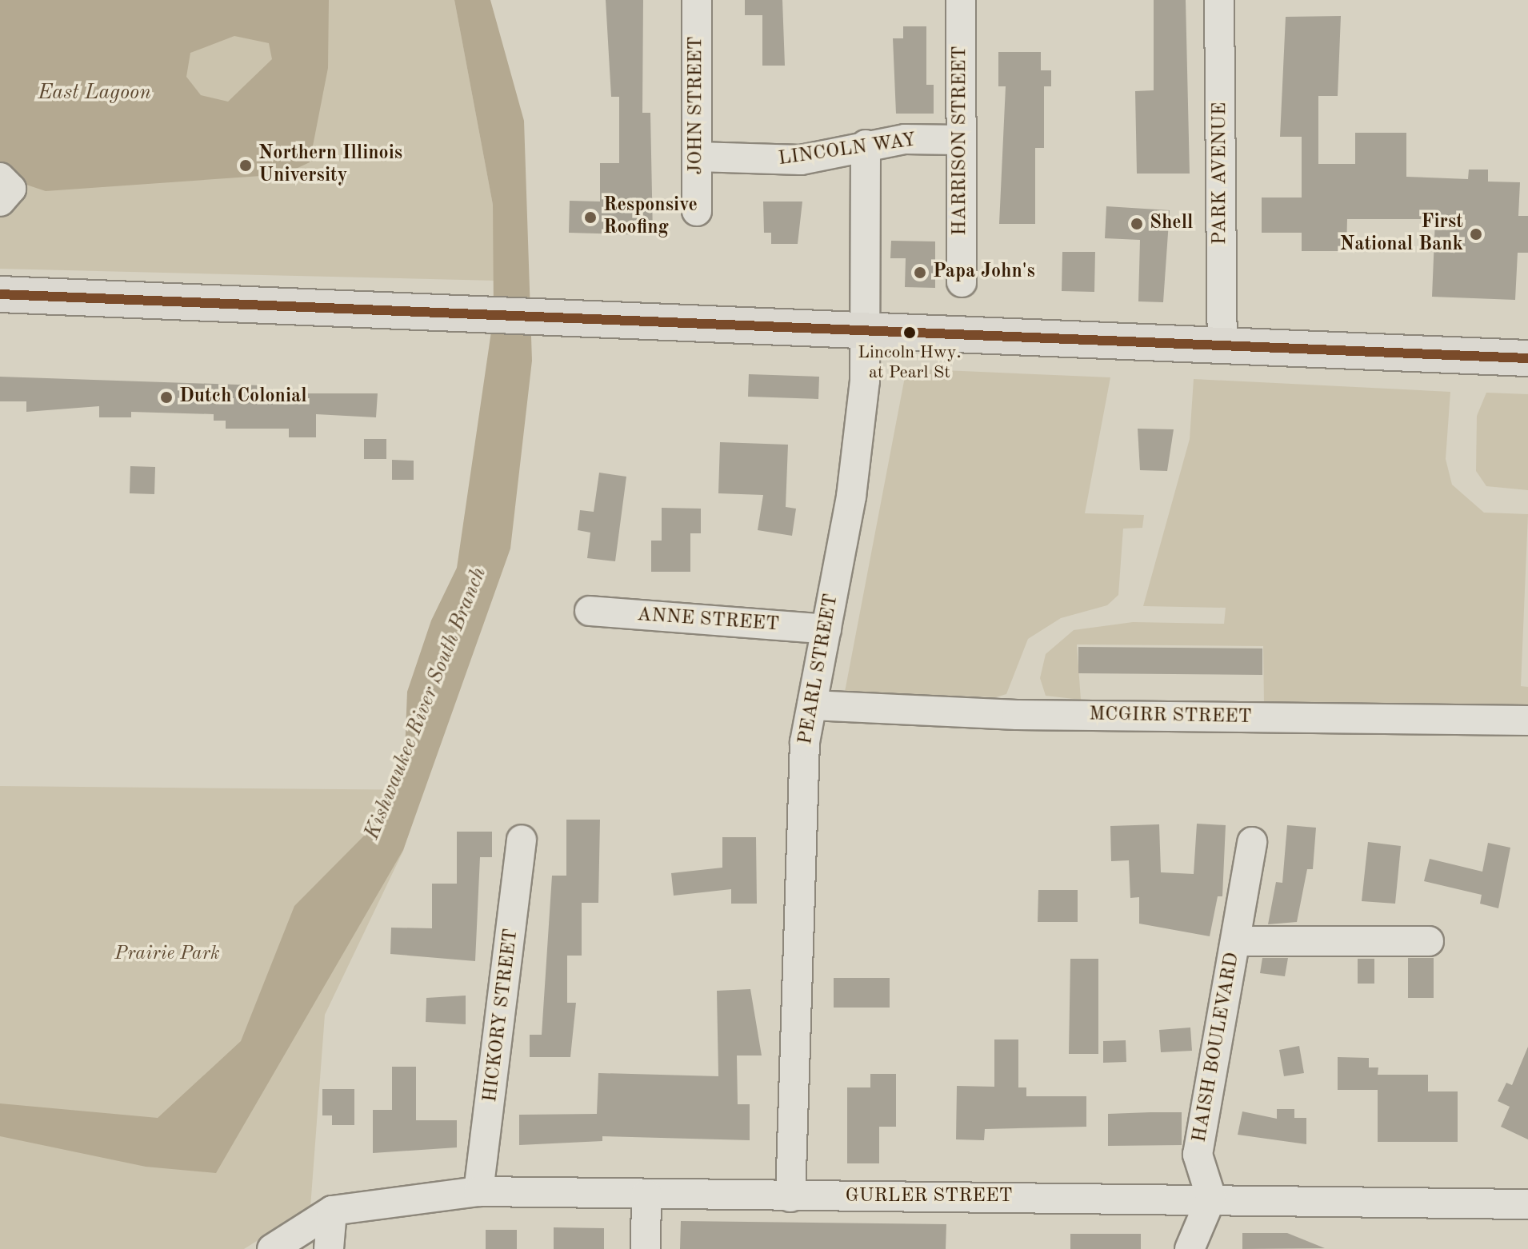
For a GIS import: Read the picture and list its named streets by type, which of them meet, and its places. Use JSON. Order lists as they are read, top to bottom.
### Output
{
  "streets": {
    "street": [
      "JOHN STREET",
      "HARRISON STREET",
      "LINCOLN WAY",
      "PARK AVENUE",
      "ANNE STREET",
      "PEARL STREET",
      "MCGIRR STREET",
      "HICKORY STREET",
      "HAISH BOULEVARD",
      "GURLER STREET"
    ]
  },
  "crossings": [
    ["JOHN STREET", "LINCOLN WAY"],
    ["HARRISON STREET", "LINCOLN WAY"],
    ["LINCOLN WAY", "PEARL STREET"],
    ["ANNE STREET", "PEARL STREET"],
    ["PEARL STREET", "MCGIRR STREET"],
    ["PEARL STREET", "GURLER STREET"],
    ["HICKORY STREET", "GURLER STREET"],
    ["HAISH BOULEVARD", "GURLER STREET"]
  ],
  "water": ["East Lagoon", "Kishwaukee River South Branch"],
  "parks": ["Prairie Park"],
  "places": [
    "Northern Illinois University",
    "Responsive Roofing",
    "Shell",
    "First National Bank",
    "Papa John's",
    "Lincoln Hwy. at Pearl St",
    "Dutch Colonial"
  ]
}
